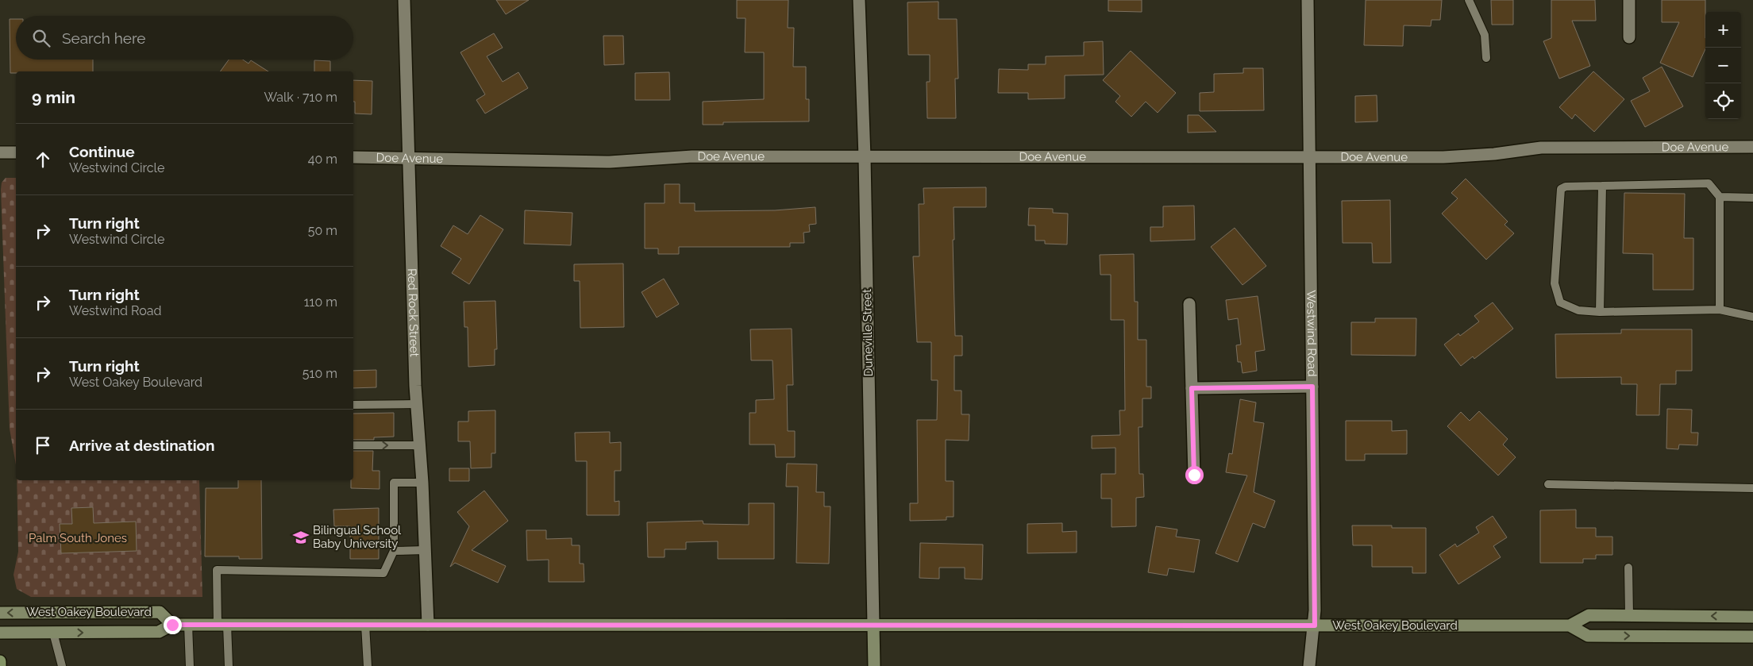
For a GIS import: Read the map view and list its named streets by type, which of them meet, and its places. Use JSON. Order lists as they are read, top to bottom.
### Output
{
  "streets": {
    "main road": ["Duneville Street", "West Oakey Boulevard"],
    "street": ["Doe Avenue", "Red Rock Street", "Westwind Road"]
  },
  "crossings": [
    ["Doe Avenue", "Red Rock Street"],
    ["Doe Avenue", "Duneville Street"],
    ["Doe Avenue", "Westwind Road"],
    ["Red Rock Street", "West Oakey Boulevard"],
    ["Duneville Street", "West Oakey Boulevard"],
    ["Westwind Road", "West Oakey Boulevard"]
  ],
  "parks": ["Palm South Jones"],
  "places": {
    "school or university": ["Bilingual School Baby University"]
  },
  "page": {
    "map_buttons": ["+", "−"],
    "search": "Search here",
    "heading": ["9 min", "Walk · 710 m"],
    "list": [
      ["Continue", "Westwind Circle", "40 m"],
      ["Turn right", "Westwind Circle", "50 m"],
      ["Turn right", "Westwind Road", "110 m"],
      ["Turn right", "West Oakey Boulevard", "510 m"],
      "Arrive at destination"
    ]
  }
}
